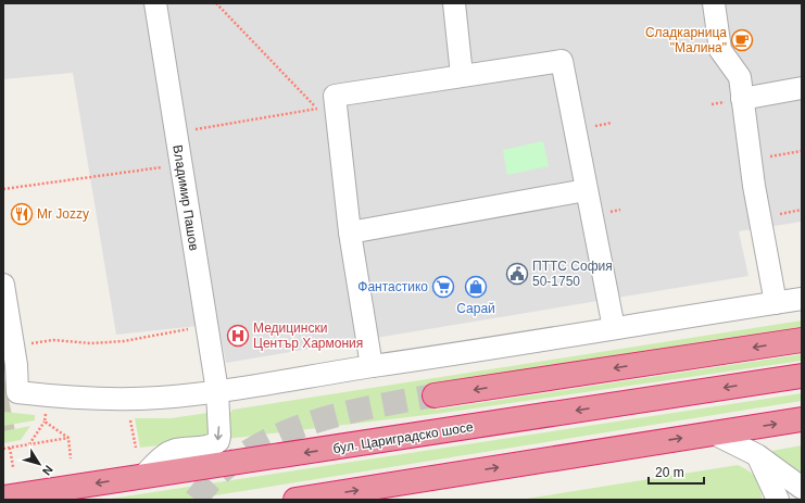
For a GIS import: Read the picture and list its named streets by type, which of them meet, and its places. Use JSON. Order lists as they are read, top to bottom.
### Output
{
  "streets": {
    "highway": ["бул. Цариградско шосе"],
    "street": ["Владимир Пашов"]
  },
  "crossings": [
    ["Владимир Пашов", "бул. Цариградско шосе"]
  ],
  "places": {
    "cafe": ["Сладкарница \"Малина\""],
    "restaurant": ["Mr Jozzy"],
    "public building": ["ПТТС София 50-1750"],
    "supermarket": ["Фантастико"],
    "shop": ["Сарай"],
    "hospital": ["Медицински Център Хармония"]
  },
  "scale_bar": "20 m",
  "north": "bottom right"
}
